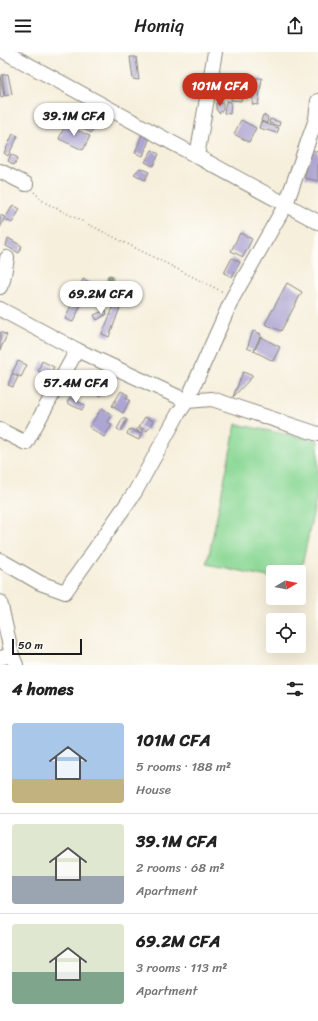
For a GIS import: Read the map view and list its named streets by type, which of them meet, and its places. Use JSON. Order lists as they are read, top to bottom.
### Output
{
  "scale_bar": "50 m",
  "north": "right",
  "page": {
    "header": "Homiq",
    "price": [
      "101M CFA",
      "39.1M CFA",
      "69.2M CFA",
      "57.4M CFA"
    ],
    "scale": "50 m",
    "heading": "4 homes",
    "list": [
      {
        "name": "101M CFA",
        "note": "5 rooms · 188 m² · House"
      },
      {
        "name": "39.1M CFA",
        "note": "2 rooms · 68 m² · Apartment"
      },
      {
        "name": "69.2M CFA",
        "note": "3 rooms · 113 m² · Apartment"
      }
    ]
  }
}
